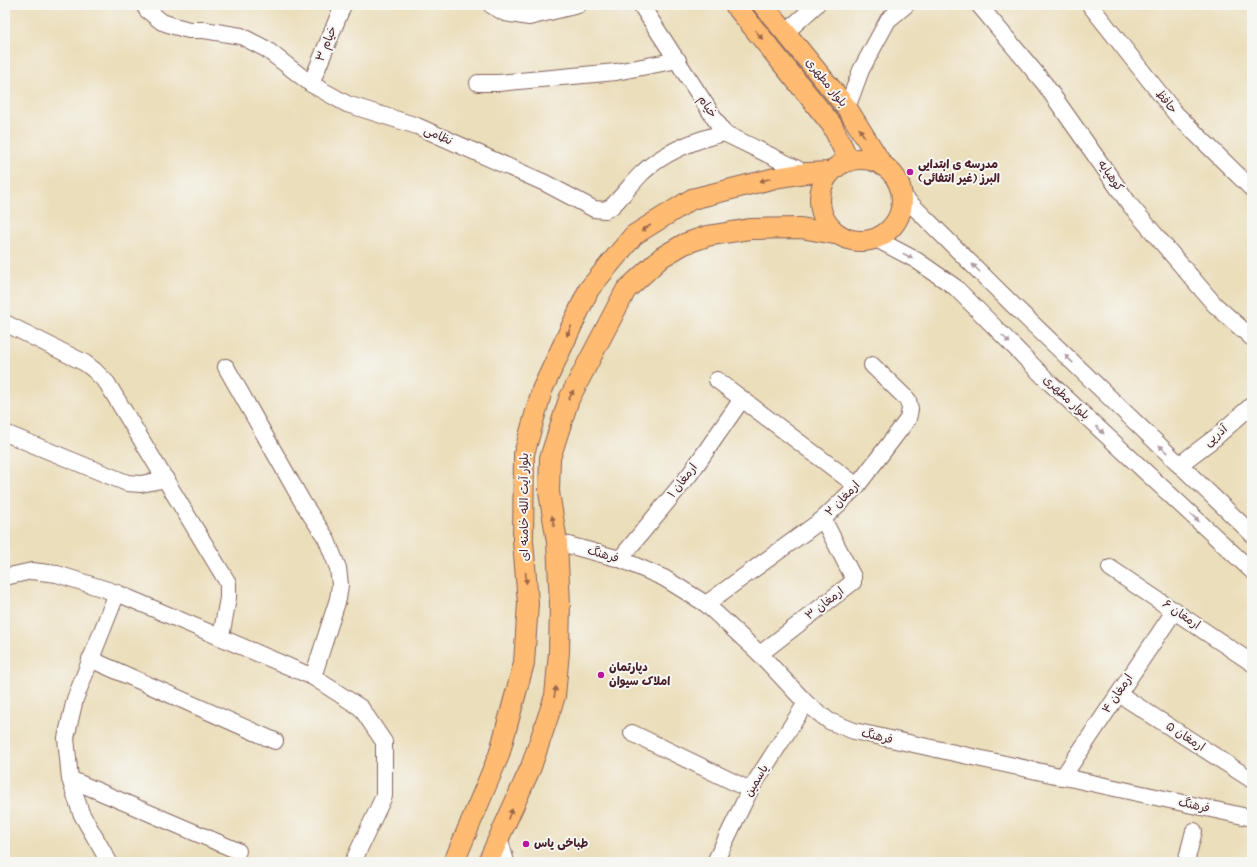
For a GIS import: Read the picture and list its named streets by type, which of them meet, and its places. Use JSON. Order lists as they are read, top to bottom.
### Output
{
  "streets": {
    "main road": ["بلوار مطهری", "بلوار آیت الله خامنه ای"],
    "street": [
      "خیام ۳",
      "حافظ",
      "خیام",
      "نظامی",
      "کوهپایه",
      "آذرپی",
      "ارمغان ۱",
      "ارمغان ۲",
      "فرهنگ",
      "ارمغان ۳",
      "ارمغان ۶",
      "ارمغان ۴",
      "ارمغان ۵",
      "یاسمین"
    ]
  },
  "crossings": [
    ["خیام ۳", "نظامی"],
    ["بلوار مطهری", "بلوار آیت الله خامنه ای"],
    ["خیام", "نظامی"],
    ["ارمغان ۱", "فرهنگ"],
    ["ارمغان ۲", "فرهنگ"],
    ["ارمغان ۲", "ارمغان ۳"],
    ["بلوار آیت الله خامنه ای", "فرهنگ"],
    ["فرهنگ", "ارمغان ۳"],
    ["فرهنگ", "ارمغان ۴"],
    ["فرهنگ", "یاسمین"],
    ["ارمغان ۶", "ارمغان ۴"],
    ["ارمغان ۴", "ارمغان ۵"]
  ],
  "one_way": ["بلوار مطهری"],
  "places": ["مدرسه ی ابتدایی (غیر انتفائی) البرز", "دپارتمان املاک سیوان", "طباخی یاس"]
}
